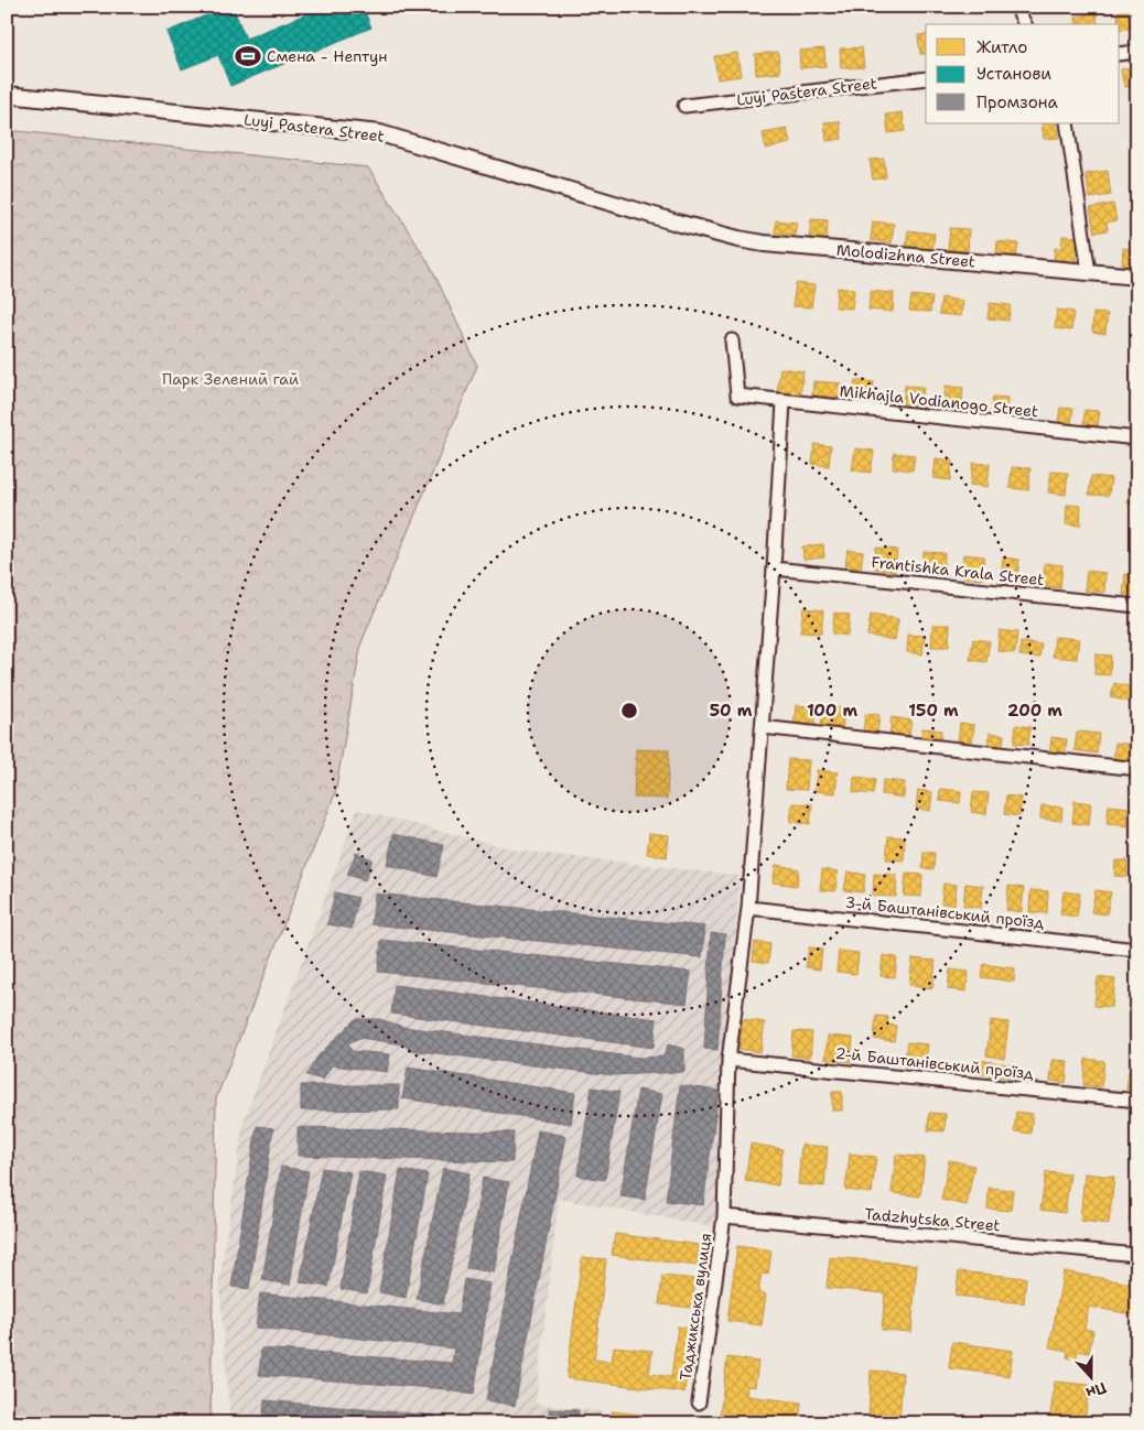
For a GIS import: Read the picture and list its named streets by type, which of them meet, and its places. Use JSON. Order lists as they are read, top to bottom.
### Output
{
  "streets": {
    "street": [
      "Luyi Pastera Street",
      "Molodizhna Street",
      "Mikhajla Vodianogo Street",
      "Frantishka Krala Street",
      "3-й Баштанівський проїзд",
      "2-й Баштанівський проїзд",
      "Tadzhytska Street",
      "Таджикська вулиця"
    ]
  },
  "crossings": [
    ["Luyi Pastera Street", "Molodizhna Street"],
    ["Mikhajla Vodianogo Street", "Таджикська вулиця"],
    ["Frantishka Krala Street", "Таджикська вулиця"],
    ["3-й Баштанівський проїзд", "Таджикська вулиця"],
    ["2-й Баштанівський проїзд", "Таджикська вулиця"],
    ["Tadzhytska Street", "Таджикська вулиця"]
  ],
  "parks": ["Парк Зелений гай"],
  "places": {
    "sports": ["Смена - Нептун"]
  },
  "legend": ["Житло", "Установи", "Промзона"],
  "north": "bottom",
  "rings": [
    "50 m",
    "100 m",
    "150 m",
    "200 m"
  ]
}
